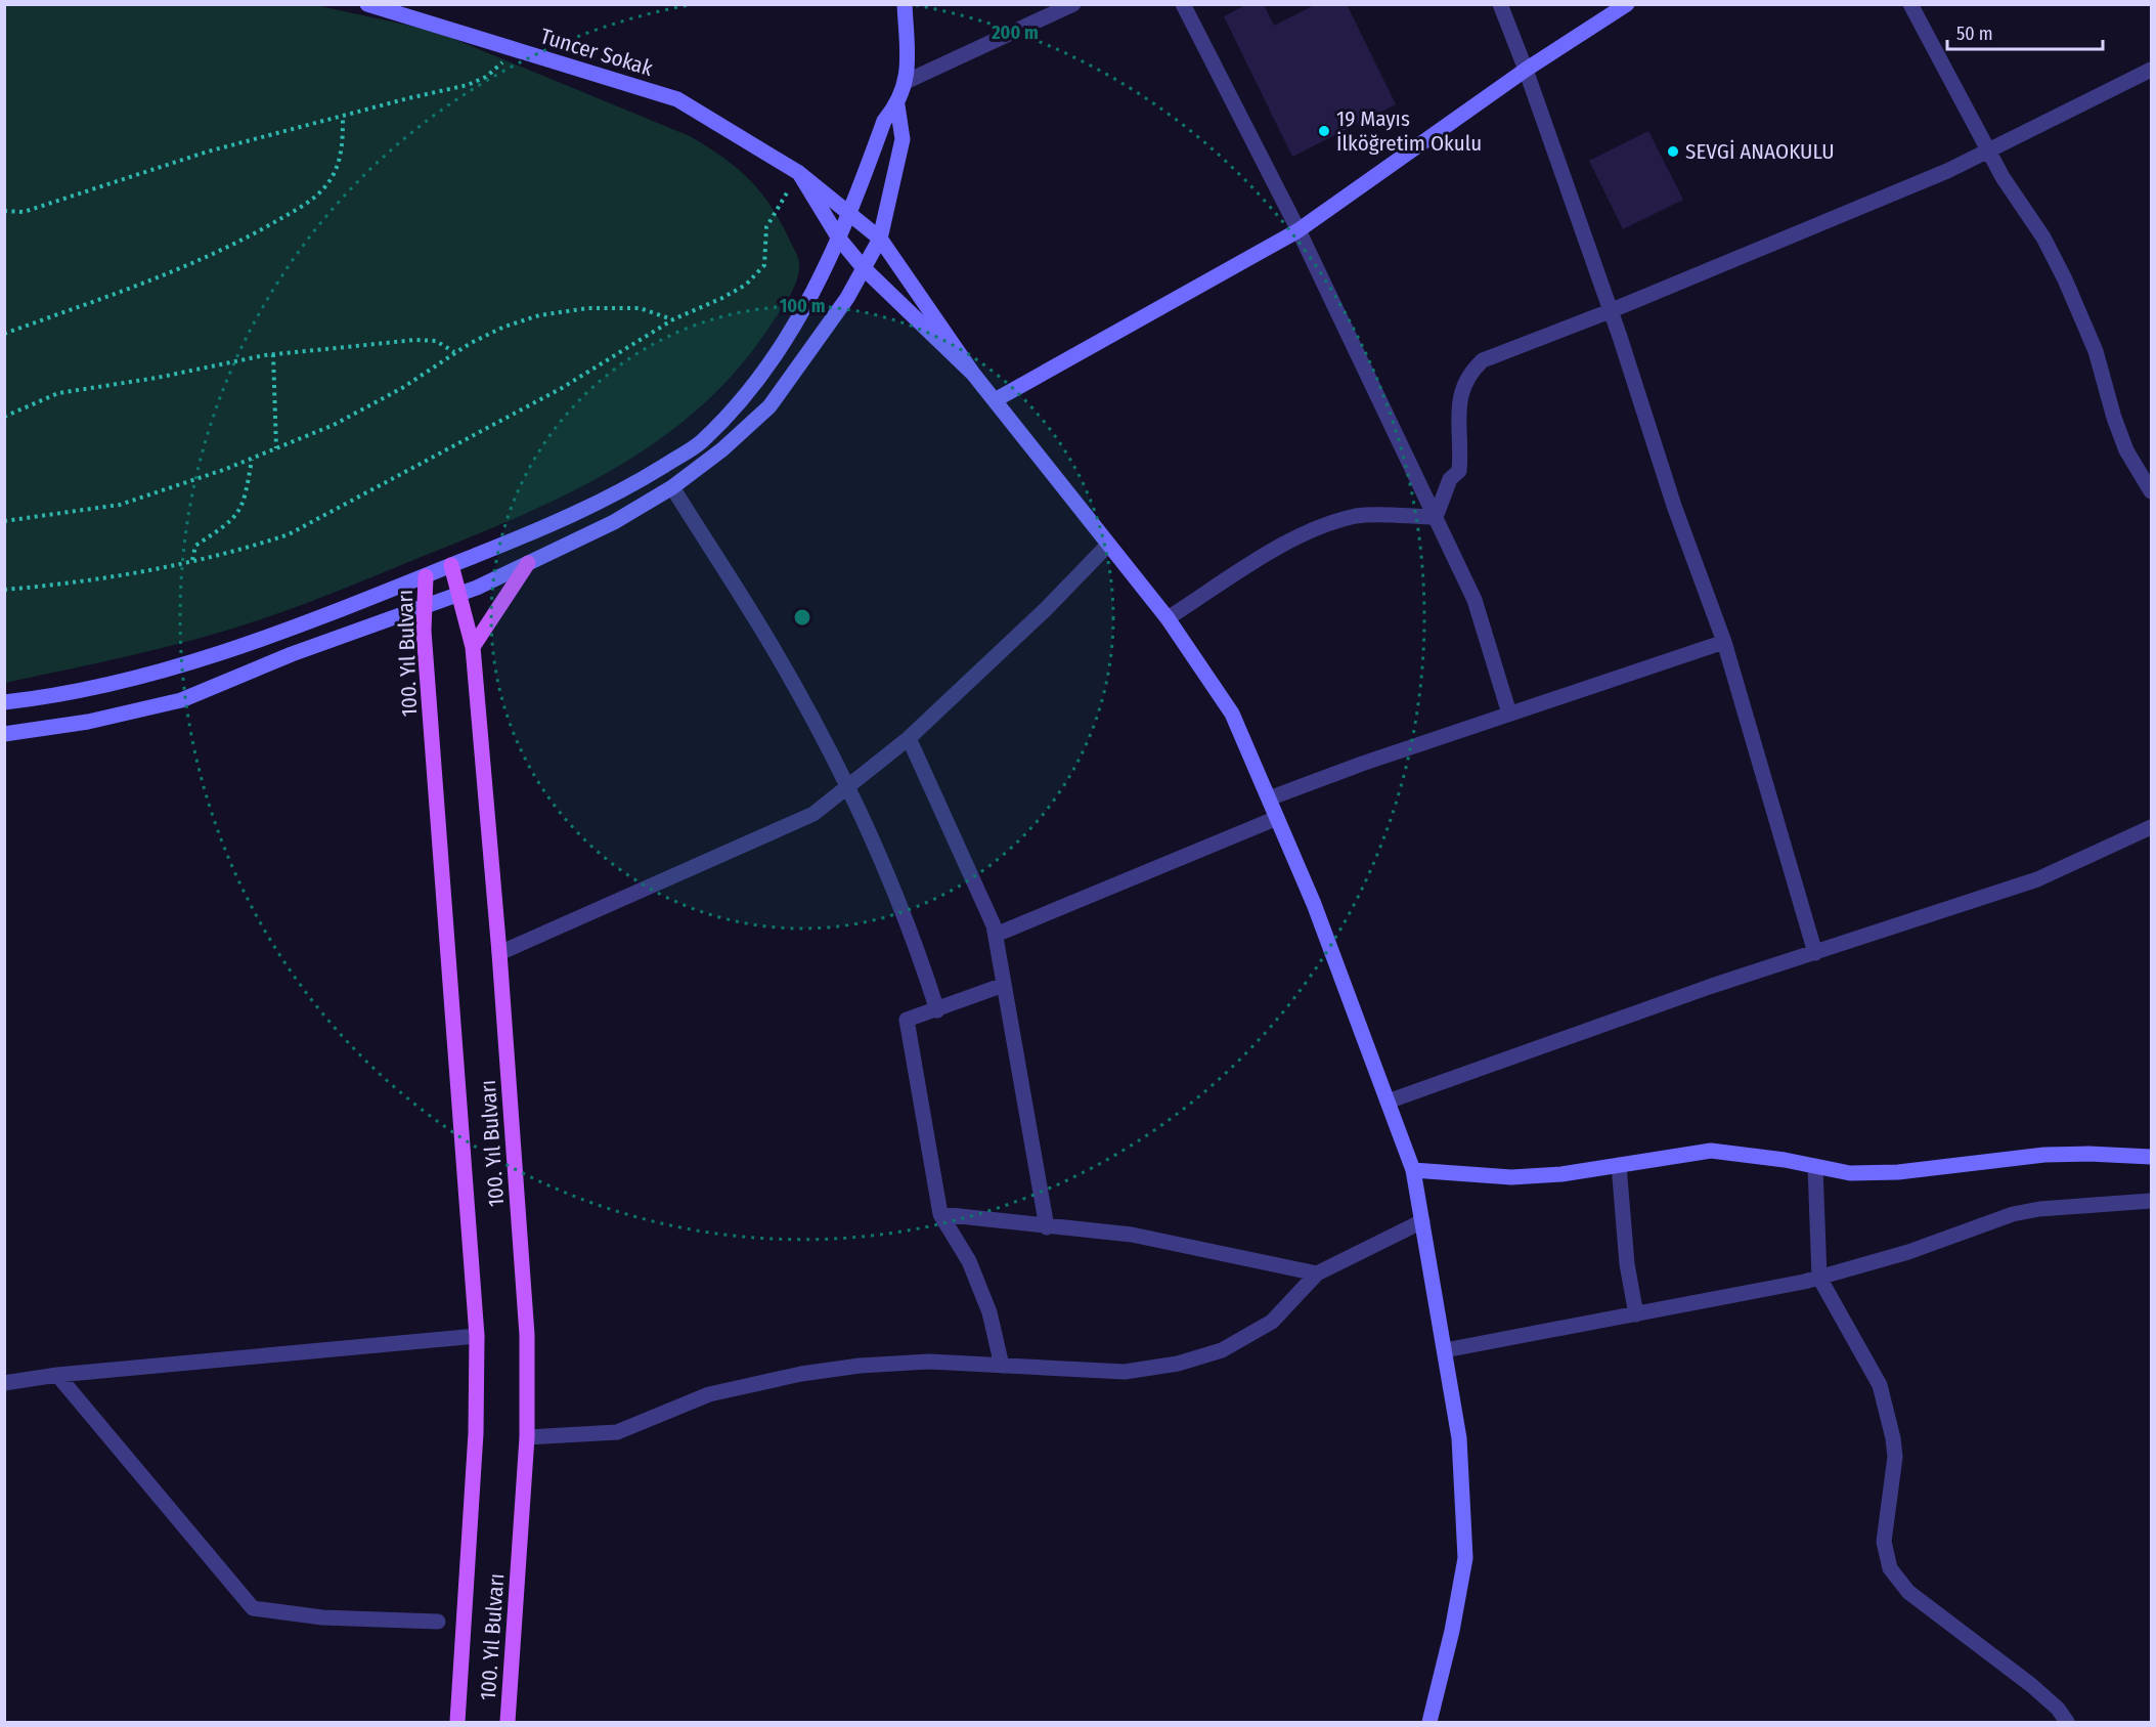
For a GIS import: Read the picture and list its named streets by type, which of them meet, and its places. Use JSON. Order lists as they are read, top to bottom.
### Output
{
  "streets": {
    "main road": ["100. Yıl Bulvarı"],
    "street": ["Tuncer Sokak"]
  },
  "places": ["19 Mayıs İlköğretim Okulu", "SEVGİ ANAOKULU"],
  "scale_bar": "50 m",
  "rings": ["200 m", "100 m"]
}
